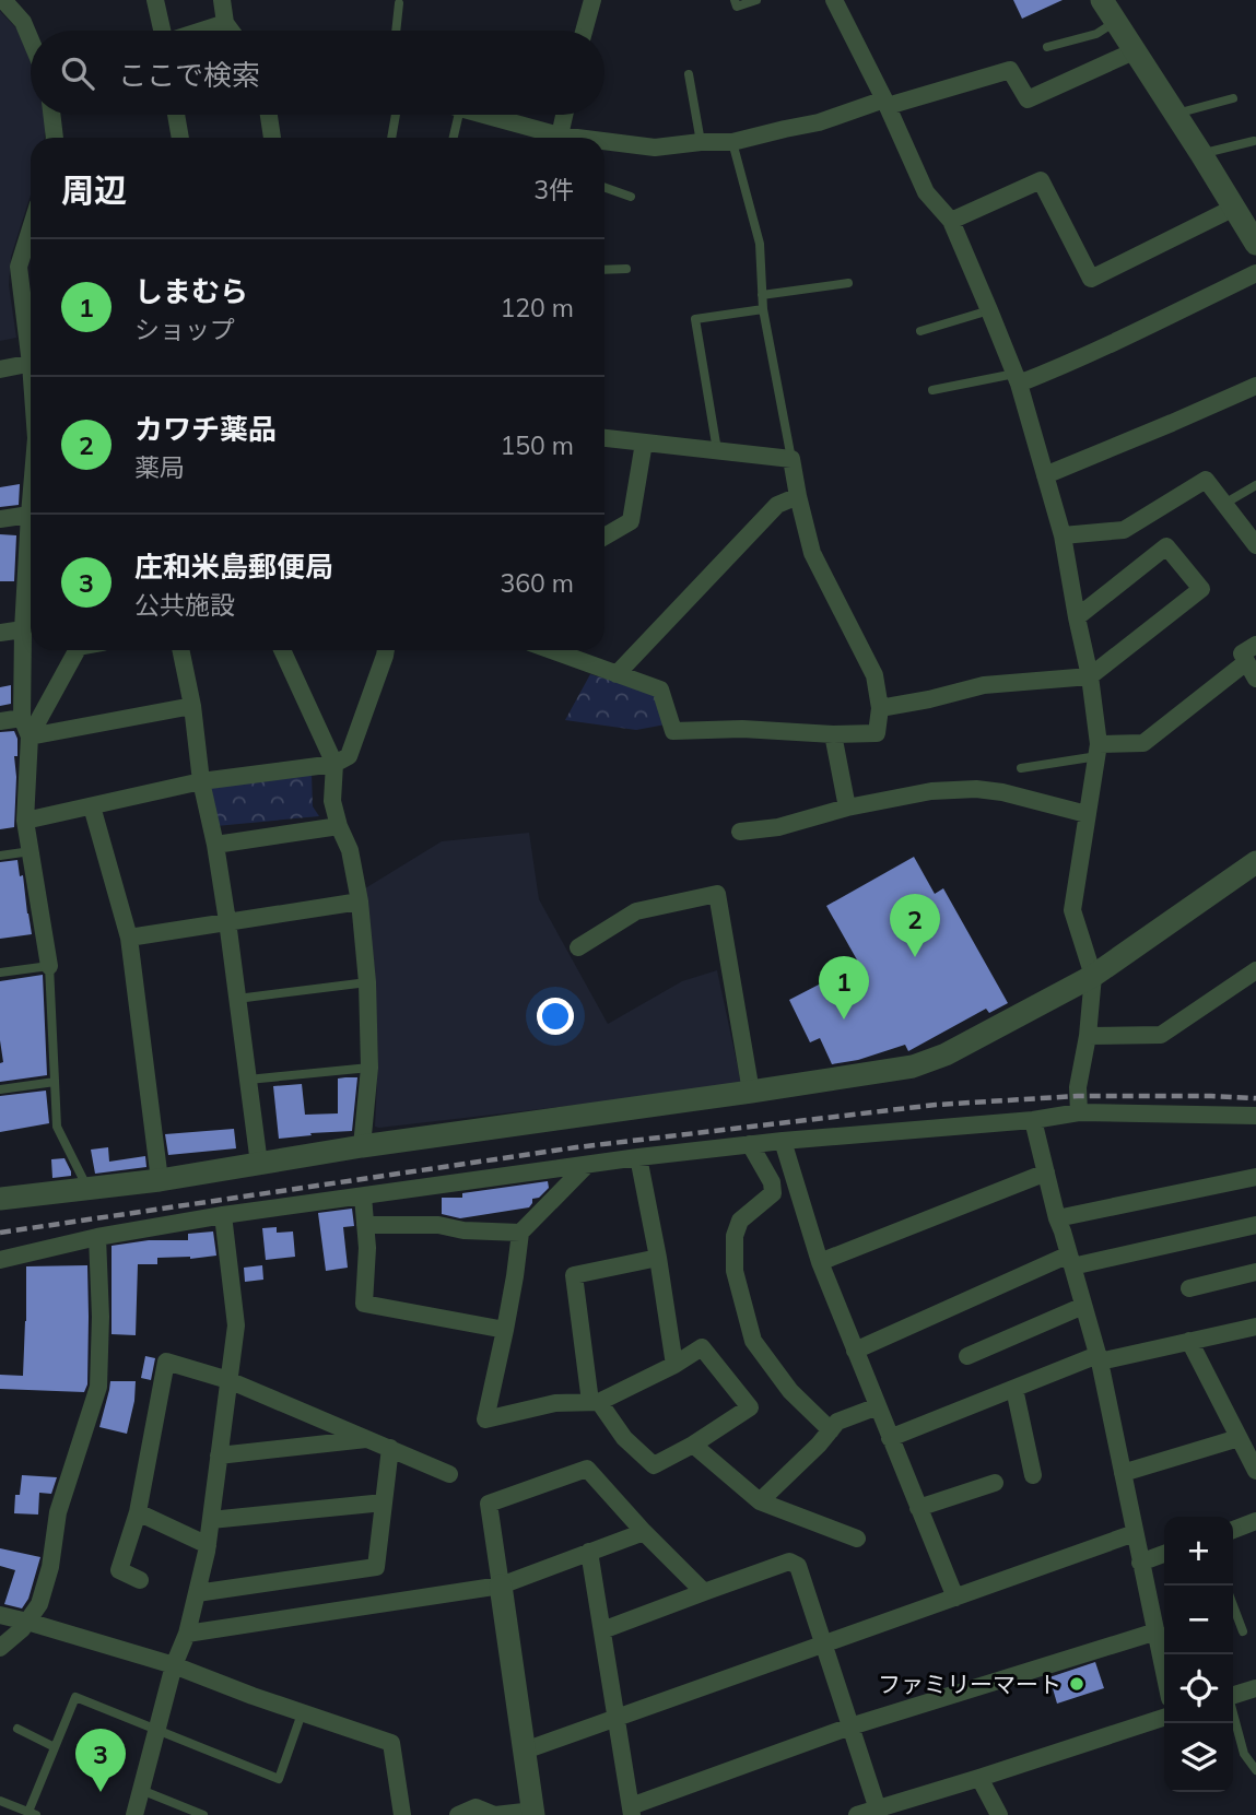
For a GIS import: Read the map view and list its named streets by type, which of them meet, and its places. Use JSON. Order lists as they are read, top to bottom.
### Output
{
  "places": ["ファミリーマート"],
  "page": {
    "search": "ここで検索",
    "heading": ["周辺", "3件"],
    "list": [
      {
        "mark": "1",
        "name": "しまむら",
        "note": "ショップ",
        "value": "120 m"
      },
      {
        "mark": "2",
        "name": "カワチ薬品",
        "note": "薬局",
        "value": "150 m"
      },
      {
        "mark": "3",
        "name": "庄和米島郵便局",
        "note": "公共施設",
        "value": "360 m"
      }
    ],
    "pins": ["2", "1", "3"],
    "map_buttons": ["+", "−"]
  }
}
